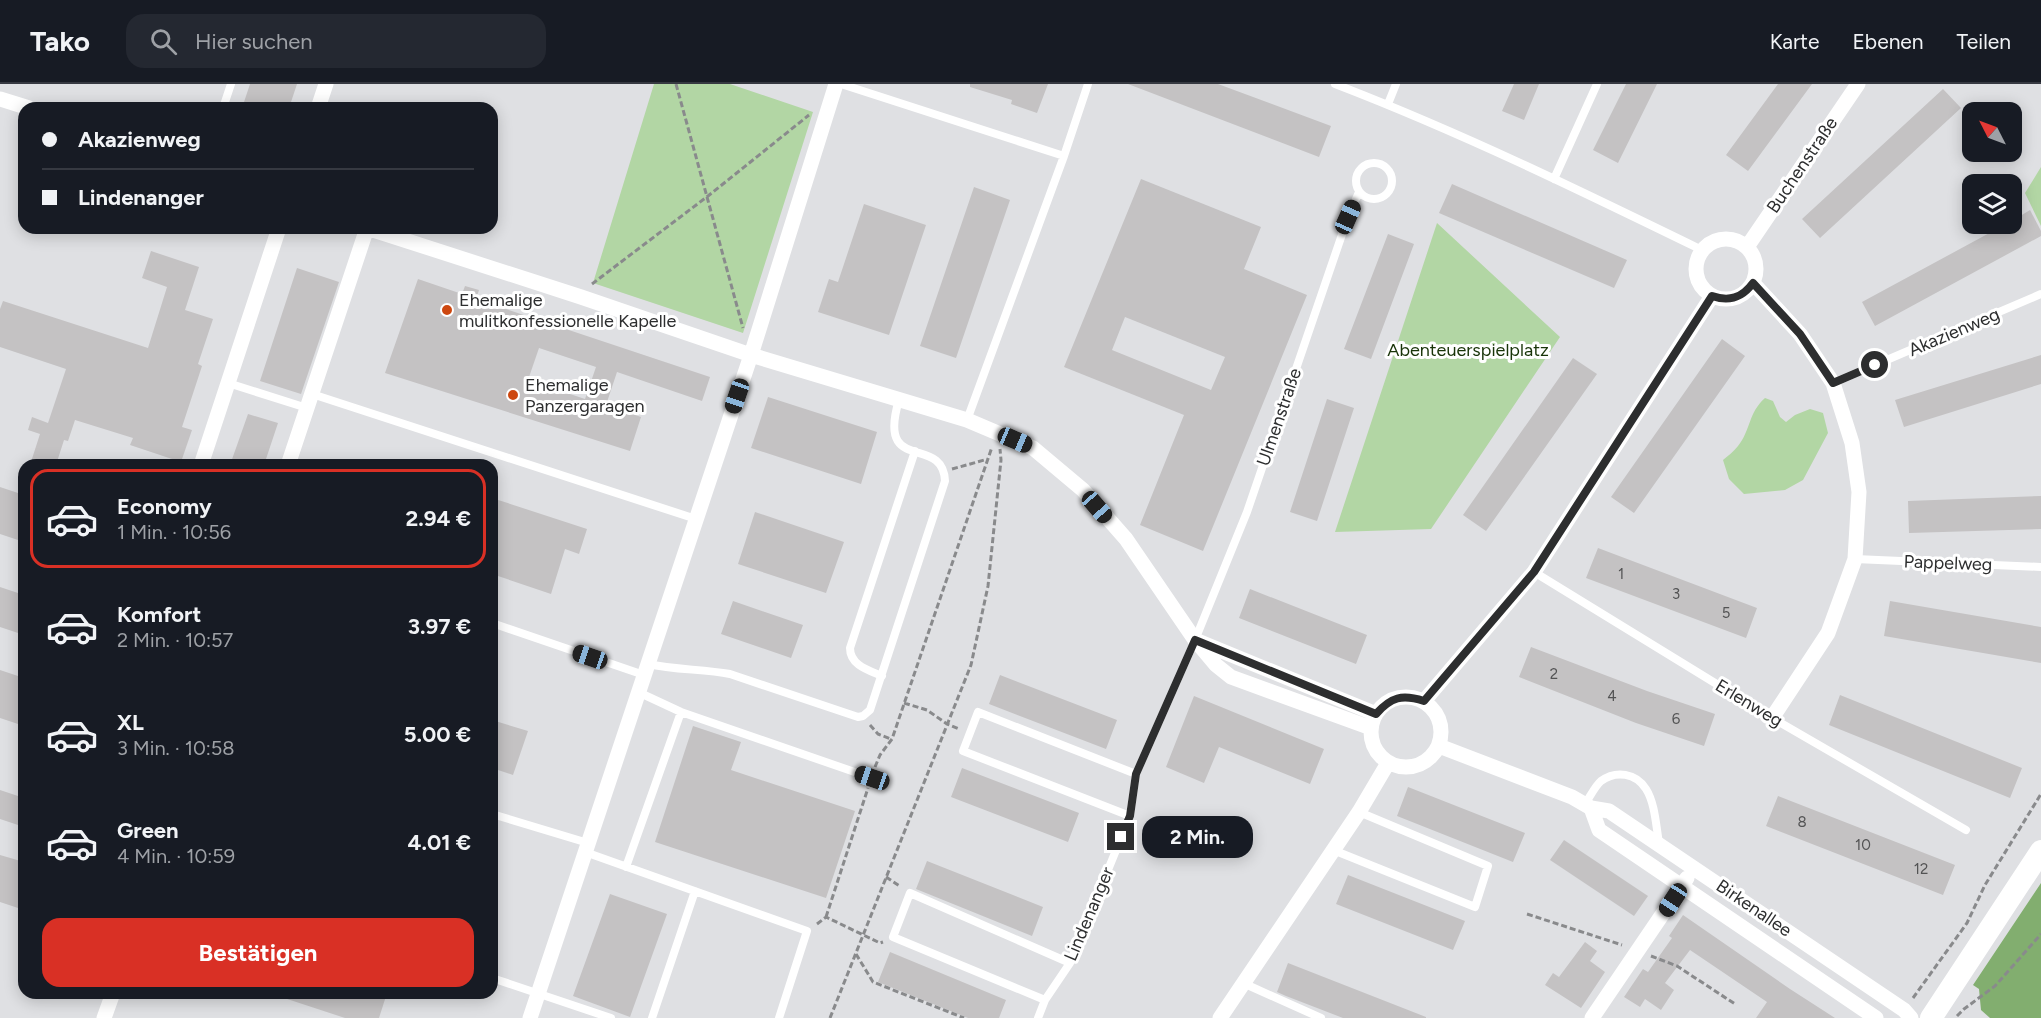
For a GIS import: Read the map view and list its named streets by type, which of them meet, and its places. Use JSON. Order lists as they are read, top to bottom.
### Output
{
  "streets": {
    "street": ["Buchenstraße", "Birkenallee"],
    "lane": [
      "Akazienweg",
      "Ulmenstraße",
      "Pappelweg",
      "Erlenweg",
      "Lindenanger"
    ]
  },
  "crossings": [
    ["Ulmenstraße", "Lindenanger"]
  ],
  "parks": ["Abenteuerspielplatz"],
  "places": ["Ehemalige mulitkonfessionelle Kapelle", "Ehemalige Panzergaragen"],
  "house_numbers": [
    "1",
    "3",
    "5",
    "2",
    "4",
    "6",
    "8",
    "10",
    "12"
  ],
  "north": "top left",
  "page": {
    "header": "Tako",
    "search": "Hier suchen",
    "nav": ["Karte", "Ebenen", "Teilen"],
    "banner": ["Akazienweg", "Lindenanger"],
    "list": [
      {
        "name": "Economy",
        "note": "1 Min. · 10:56",
        "value": "2.94 €"
      },
      {
        "name": "Komfort",
        "note": "2 Min. · 10:57",
        "value": "3.97 €"
      },
      {
        "name": "XL",
        "note": "3 Min. · 10:58",
        "value": "5.00 €"
      },
      {
        "name": "Green",
        "note": "4 Min. · 10:59",
        "value": "4.01 €"
      }
    ],
    "bubble": "2 Min.",
    "buttons": "Bestätigen"
  }
}
